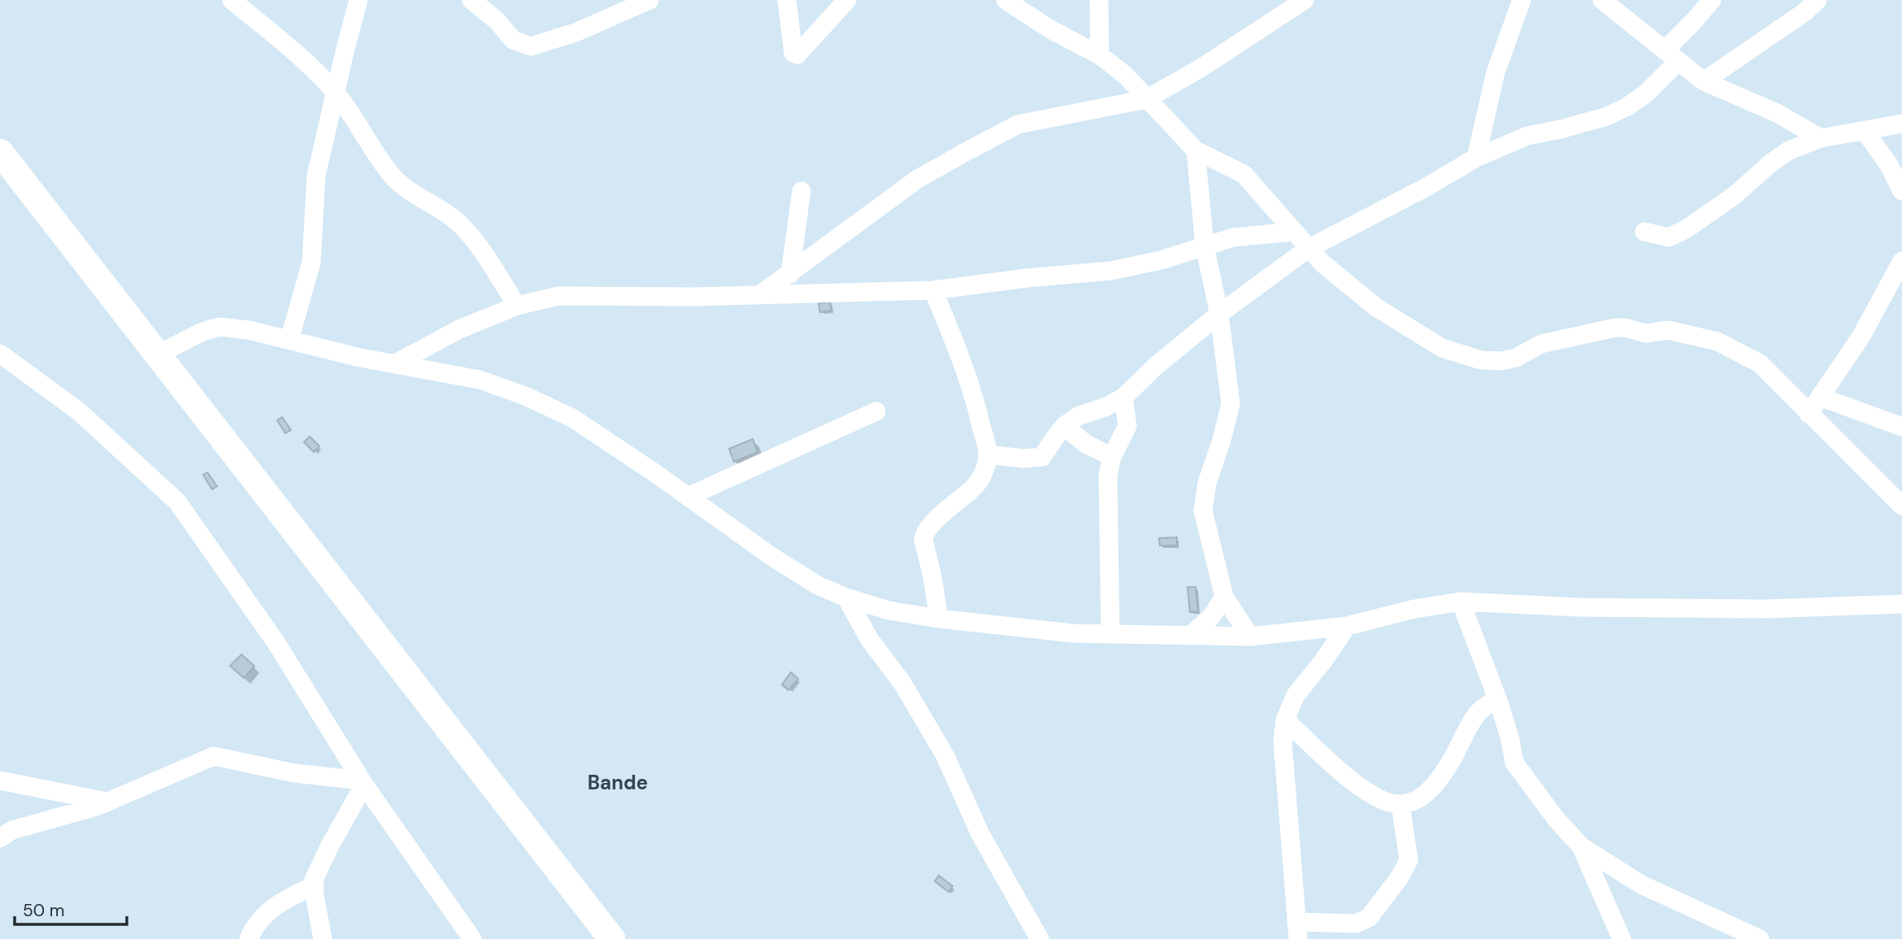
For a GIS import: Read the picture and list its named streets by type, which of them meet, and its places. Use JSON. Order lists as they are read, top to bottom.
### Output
{
  "districts": ["Bande"],
  "scale_bar": "50 m"
}
